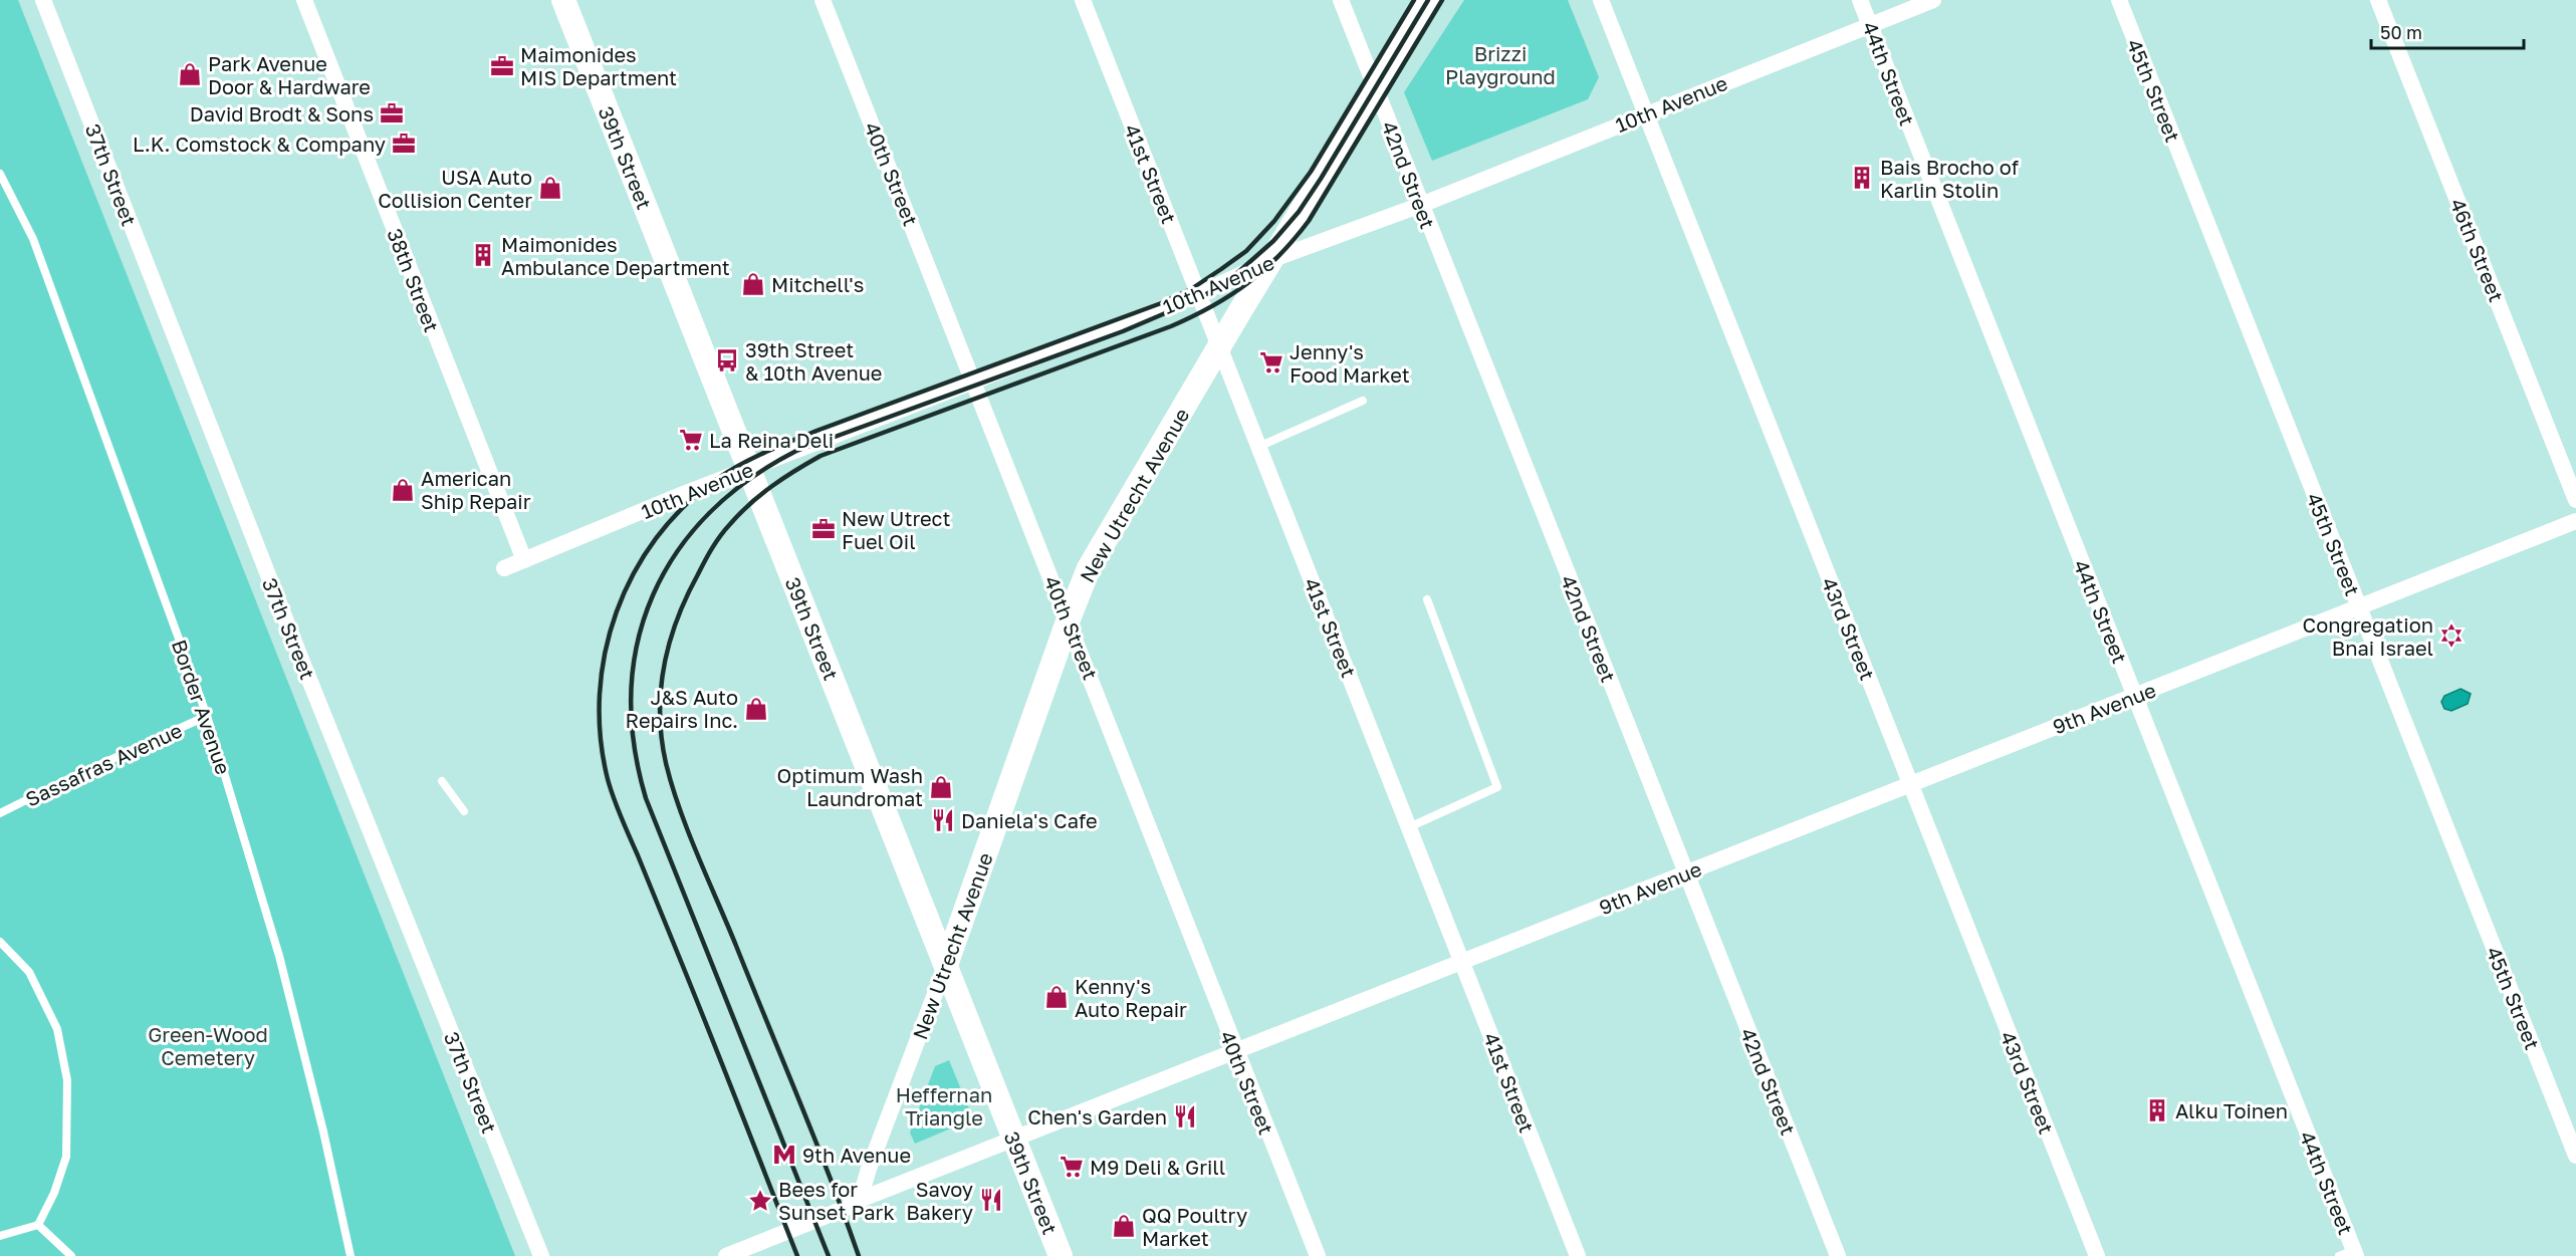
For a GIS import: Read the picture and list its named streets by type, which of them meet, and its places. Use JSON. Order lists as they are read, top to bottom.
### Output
{
  "streets": {
    "main road": ["39th Street", "New Utrecht Avenue"],
    "street": [
      "44th Street",
      "45th Street",
      "10th Avenue",
      "40th Street",
      "41st Street",
      "37th Street",
      "42nd Street",
      "46th Street",
      "38th Street",
      "43rd Street",
      "9th Avenue"
    ],
    "lane": ["Border Avenue", "Sassafras Avenue"]
  },
  "crossings": [
    ["44th Street", "10th Avenue"],
    ["44th Street", "9th Avenue"],
    ["45th Street", "9th Avenue"],
    ["10th Avenue", "39th Street"],
    ["10th Avenue", "40th Street"],
    ["10th Avenue", "41st Street"],
    ["10th Avenue", "42nd Street"],
    ["10th Avenue", "38th Street"],
    ["10th Avenue", "New Utrecht Avenue"],
    ["10th Avenue", "43rd Street"],
    ["39th Street", "New Utrecht Avenue"],
    ["39th Street", "9th Avenue"],
    ["40th Street", "New Utrecht Avenue"],
    ["40th Street", "9th Avenue"],
    ["41st Street", "New Utrecht Avenue"],
    ["41st Street", "9th Avenue"],
    ["42nd Street", "New Utrecht Avenue"],
    ["42nd Street", "9th Avenue"],
    ["New Utrecht Avenue", "9th Avenue"],
    ["43rd Street", "9th Avenue"],
    ["Border Avenue", "Sassafras Avenue"]
  ],
  "parks": ["Brizzi Playground", "Green-Wood Cemetery", "Heffernan Triangle"],
  "places": {
    "office": [
      "Maimonides MIS Department",
      "David Brodt & Sons",
      "L.K. Comstock & Company",
      "New Utrect Fuel Oil"
    ],
    "shop": [
      "Park Avenue Door & Hardware",
      "USA Auto Collision Center",
      "Mitchell's",
      "American Ship Repair",
      "J&S Auto Repairs Inc.",
      "Optimum Wash Laundromat",
      "Kenny's Auto Repair",
      "QQ Poultry Market"
    ],
    "building": ["Bais Brocho of Karlin Stolin", "Maimonides Ambulance Department", "Alku Toinen"],
    "bus stop": ["39th Street & 10th Avenue"],
    "supermarket": ["Jenny's Food Market", "La Reina Deli", "M9 Deli & Grill"],
    "synagogue": ["Congregation Bnai Israel"],
    "restaurant": ["Daniela's Cafe", "Chen's Garden", "Savoy Bakery"],
    "metro station": ["9th Avenue"],
    "place": ["Bees for Sunset Park"]
  },
  "scale_bar": "50 m"
}
